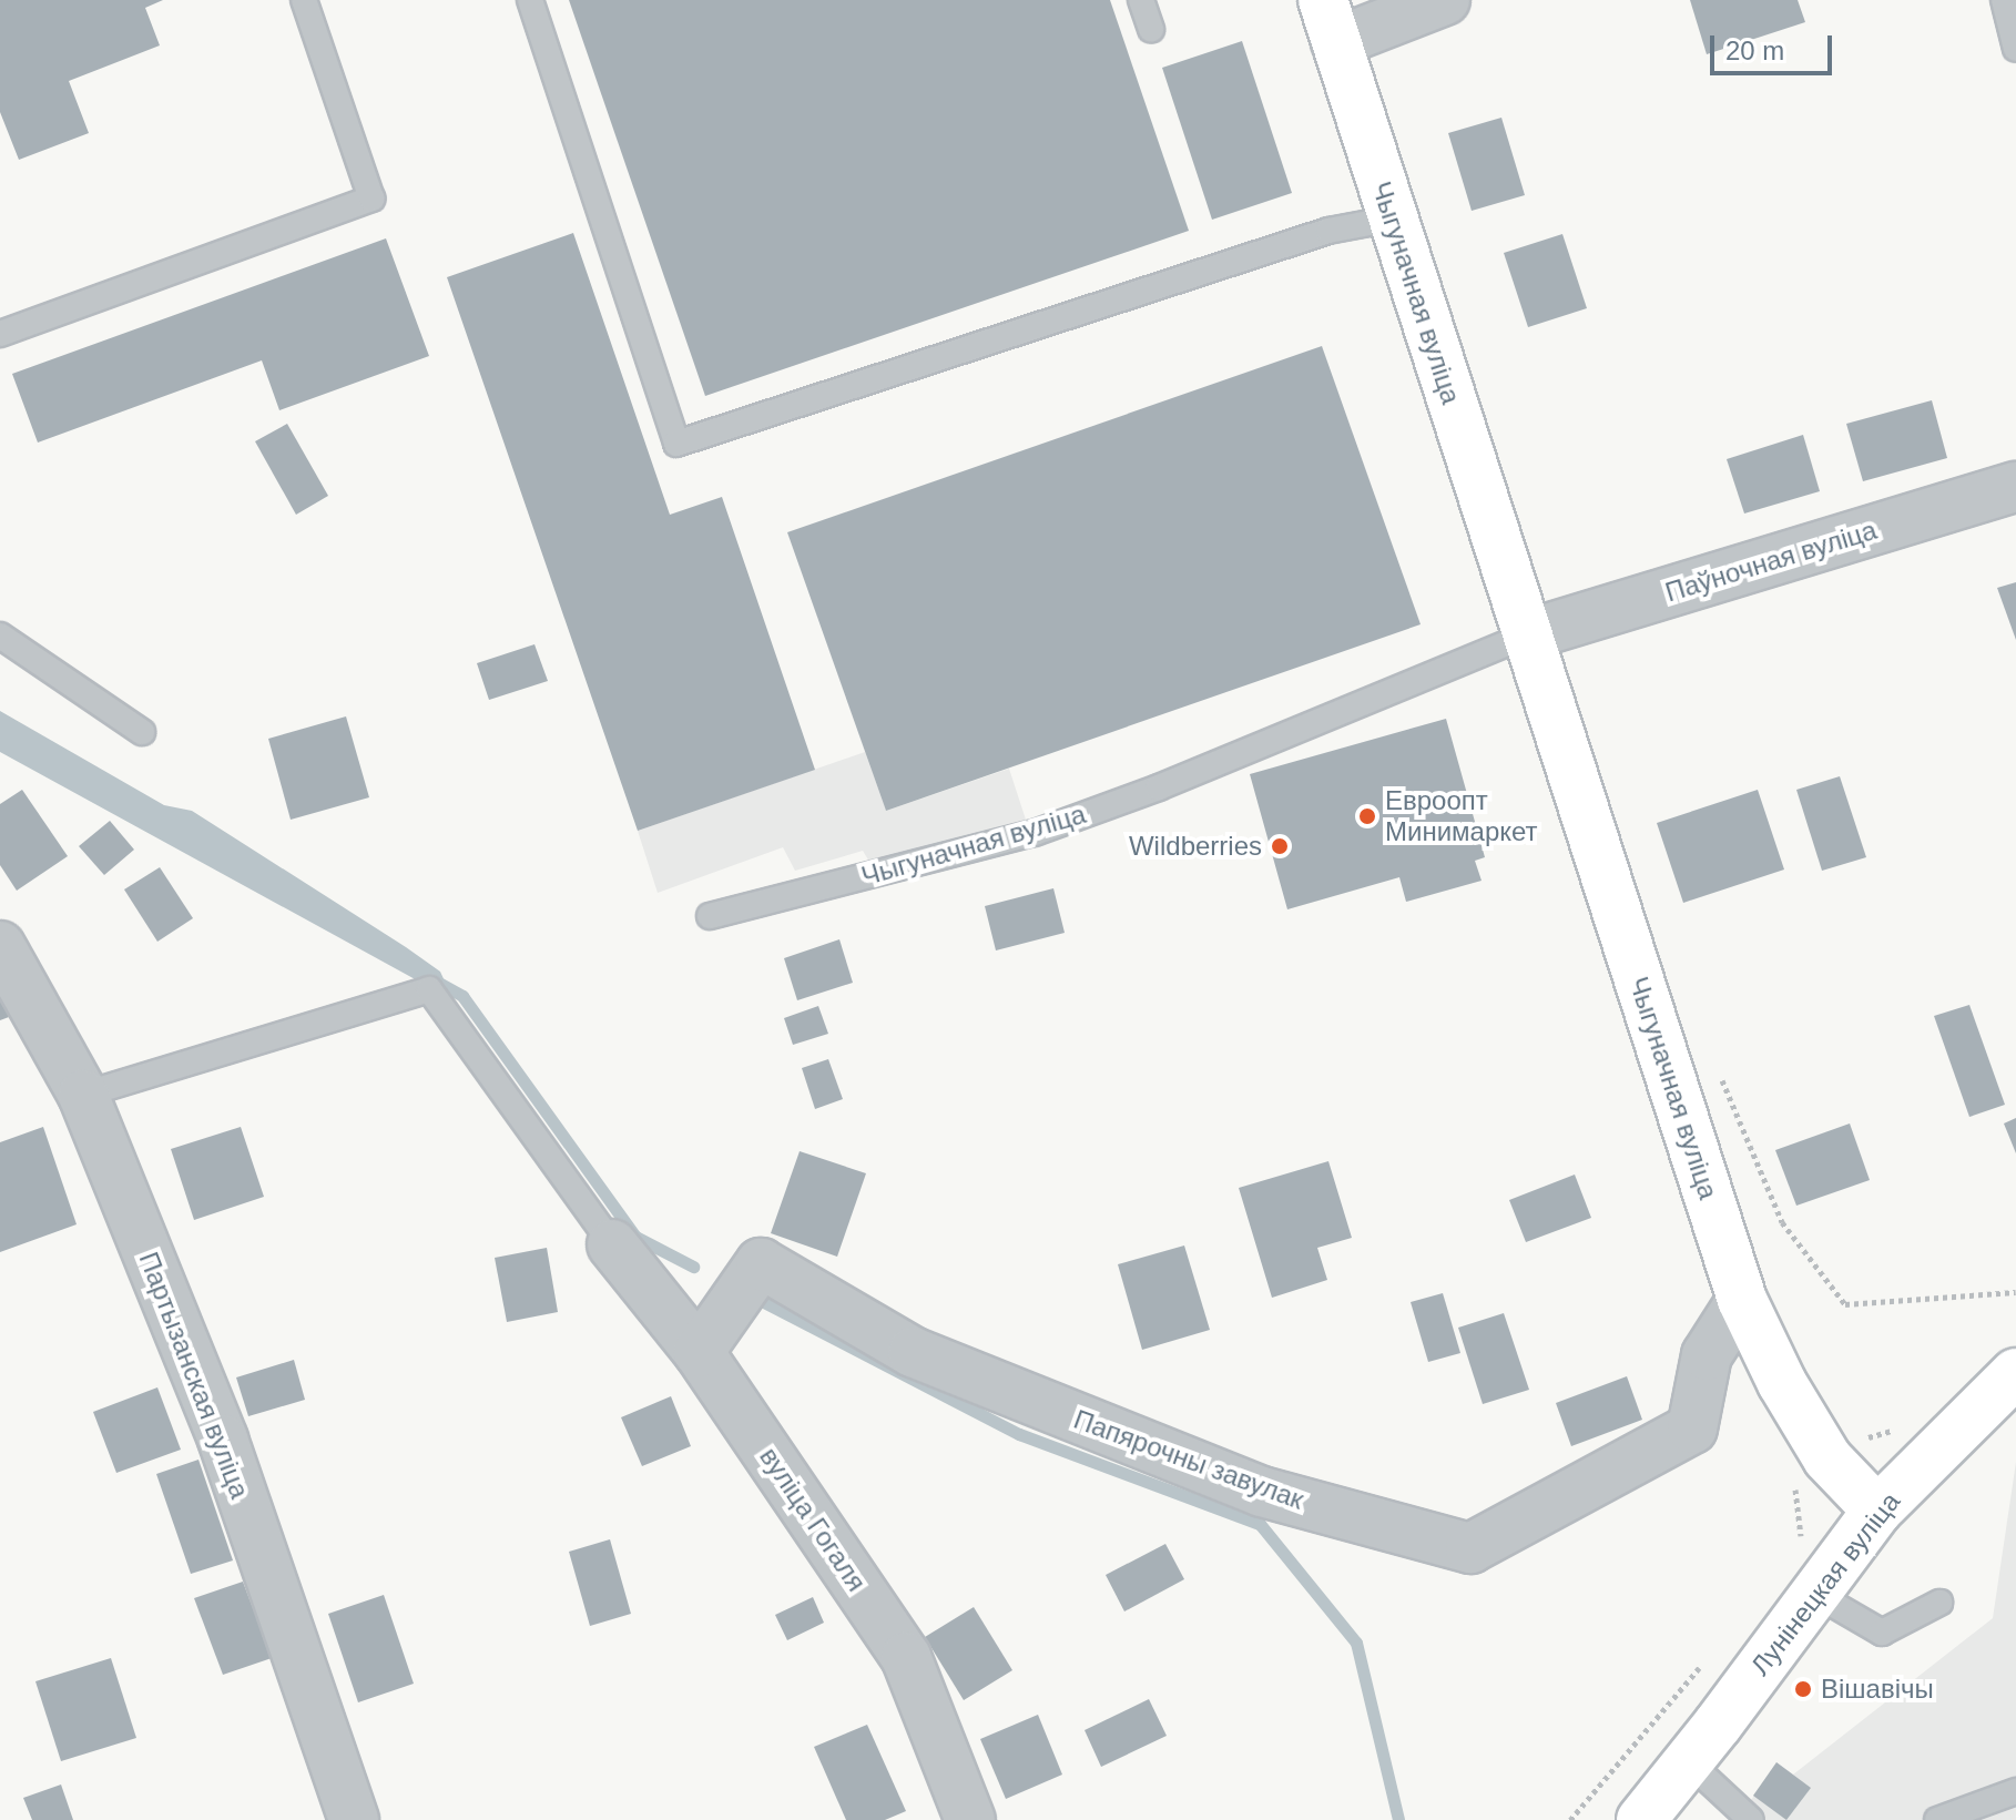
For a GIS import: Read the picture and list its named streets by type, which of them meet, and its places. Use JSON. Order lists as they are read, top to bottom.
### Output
{
  "streets": {
    "street": [
      "Чыгуначная вуліца",
      "Паўночная вуліца",
      "Партызанская вуліца",
      "Папярочны завулак",
      "вуліца Гогаля",
      "Лунінецкая вуліца"
    ]
  },
  "crossings": [
    ["Чыгуначная вуліца", "Паўночная вуліца"],
    ["Чыгуначная вуліца", "Папярочны завулак"],
    ["Чыгуначная вуліца", "Лунінецкая вуліца"],
    ["Папярочны завулак", "вуліца Гогаля"]
  ],
  "places": ["Евроопт Минимаркет", "Wildberries", "Вішавічы"],
  "scale_bar": "20 m"
}
